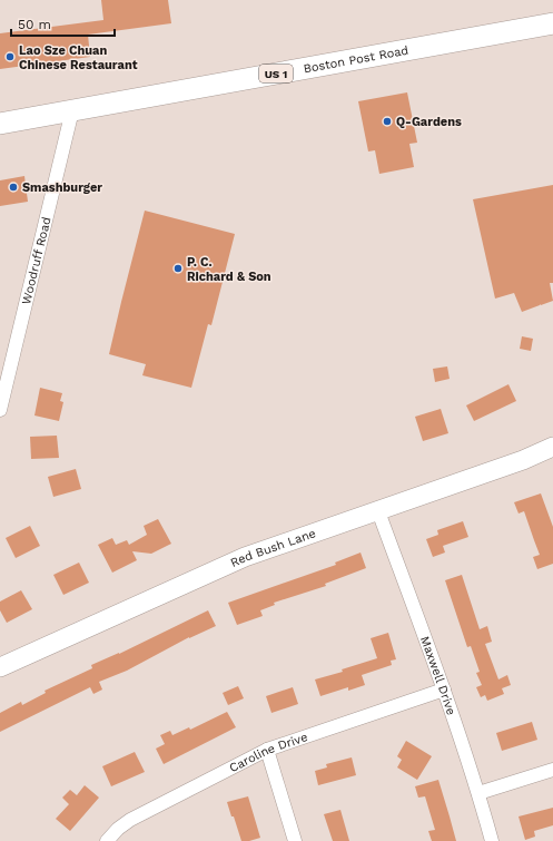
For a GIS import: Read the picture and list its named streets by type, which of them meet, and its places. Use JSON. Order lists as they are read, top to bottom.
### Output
{
  "streets": {
    "main road": ["Boston Post Road", "US 1"],
    "street": [
      "Woodruff Road",
      "Red Bush Lane",
      "Maxwell Drive",
      "Caroline Drive"
    ]
  },
  "crossings": [
    ["Boston Post Road", "Woodruff Road"],
    ["Red Bush Lane", "Maxwell Drive"],
    ["Maxwell Drive", "Caroline Drive"]
  ],
  "places": [
    "Lao Sze Chuan Chinese Restaurant",
    "Q-Gardens",
    "Smashburger",
    "P. C. Richard & Son"
  ],
  "scale_bar": "50 m"
}
